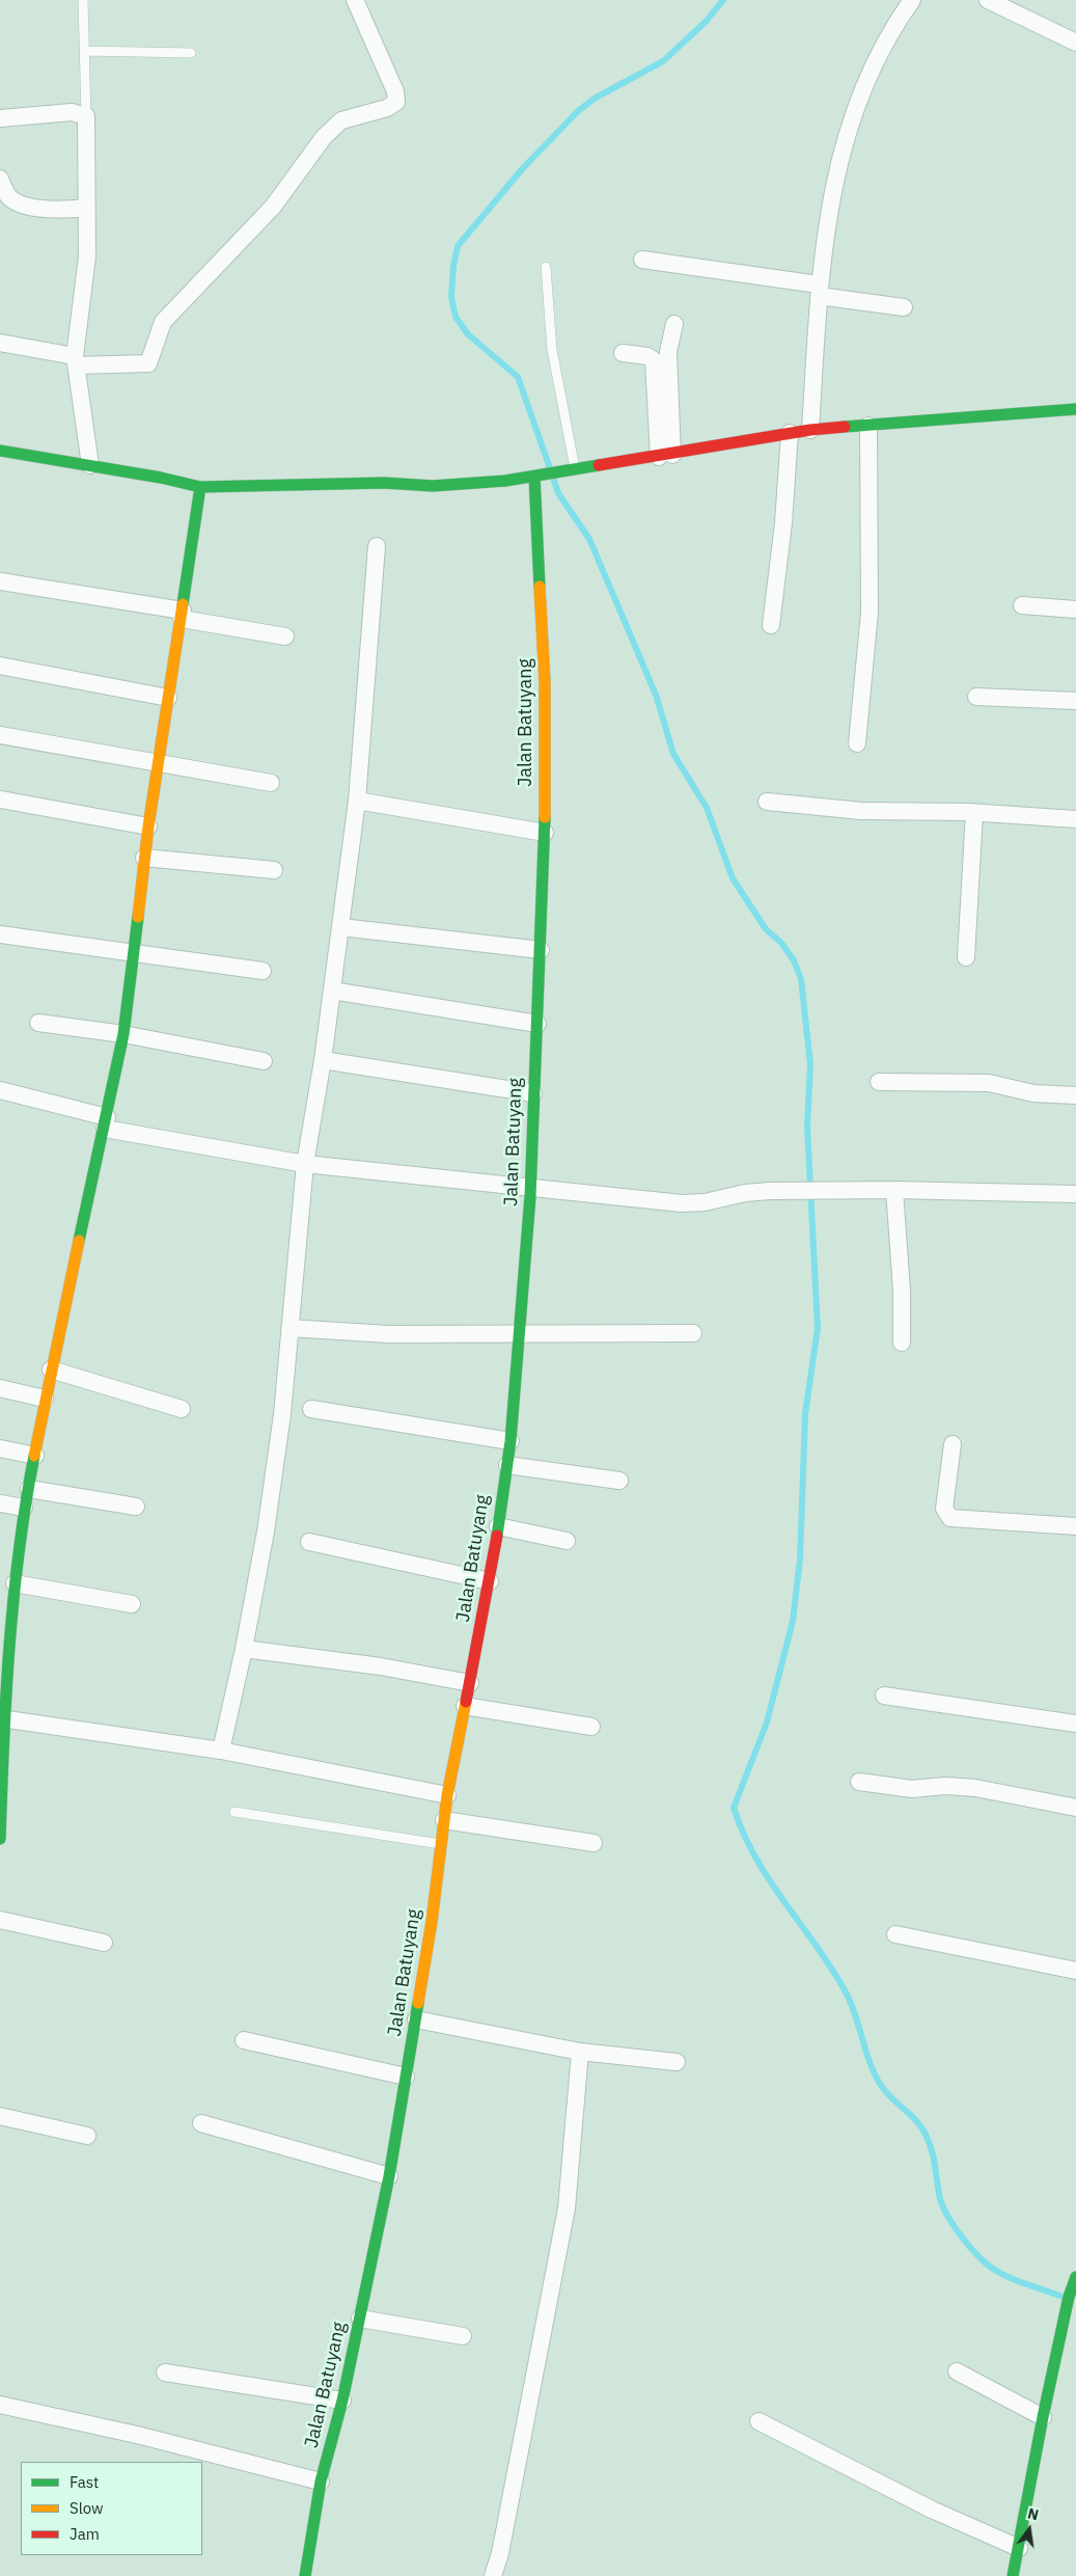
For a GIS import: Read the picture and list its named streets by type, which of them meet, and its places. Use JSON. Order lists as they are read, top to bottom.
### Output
{
  "streets": {
    "street": ["Jalan Batuyang"]
  },
  "legend": ["Fast", "Slow", "Jam"],
  "north": "top"
}
